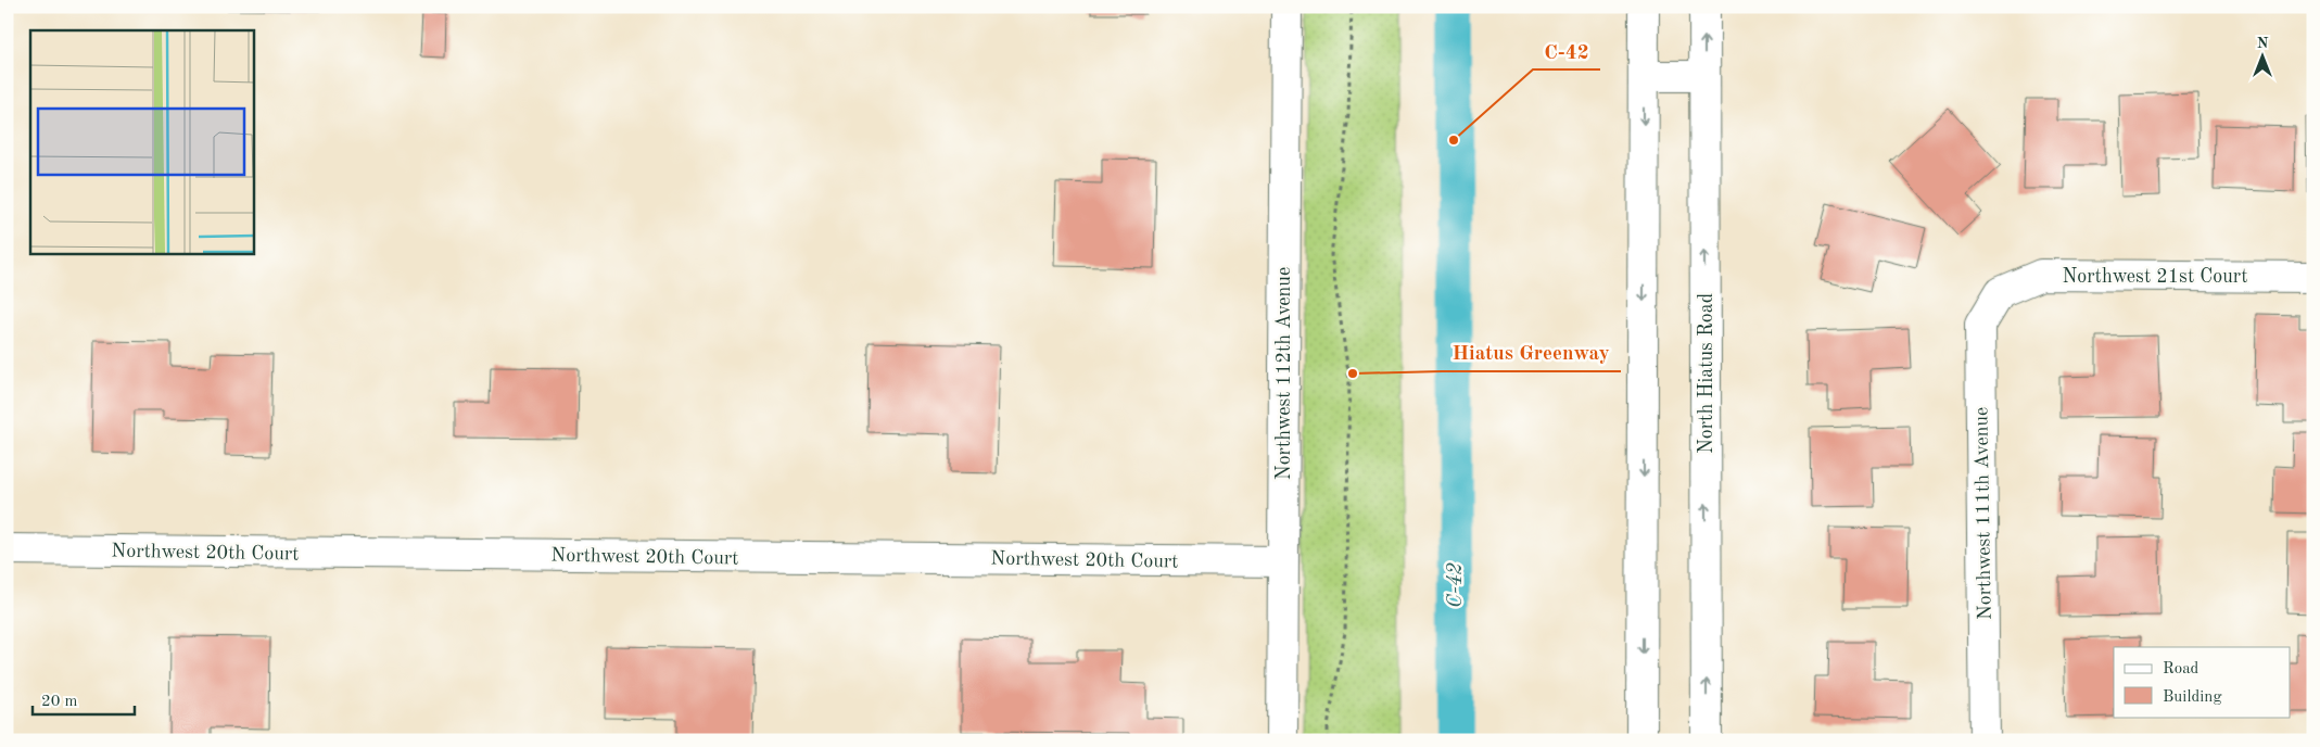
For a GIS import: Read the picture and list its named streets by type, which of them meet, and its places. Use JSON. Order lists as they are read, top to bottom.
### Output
{
  "streets": {
    "street": [
      "Northwest 21st Court",
      "Northwest 112th Avenue",
      "North Hiatus Road",
      "Northwest 111th Avenue",
      "Northwest 20th Court"
    ]
  },
  "crossings": [
    ["Northwest 21st Court", "Northwest 111th Avenue"],
    ["Northwest 112th Avenue", "Northwest 20th Court"]
  ],
  "water": ["C-42"],
  "places": ["C-42", "Hiatus Greenway"],
  "legend": ["Road", "Building"],
  "scale_bar": "20 m",
  "north": "top"
}
